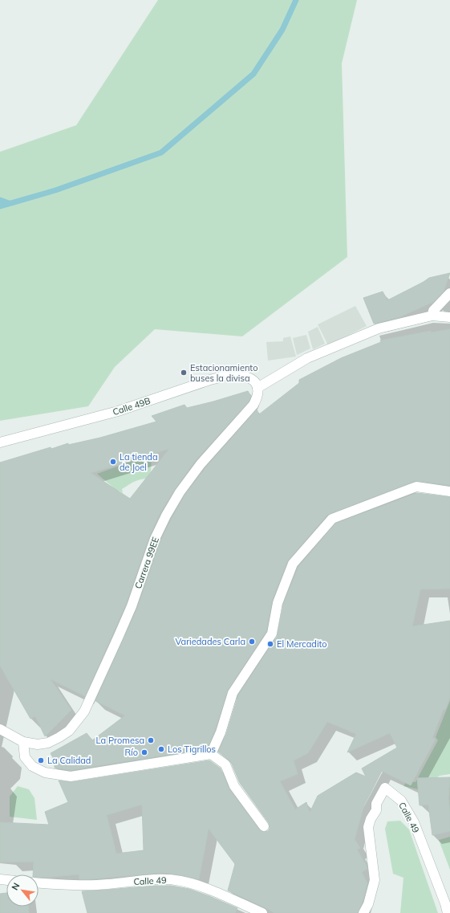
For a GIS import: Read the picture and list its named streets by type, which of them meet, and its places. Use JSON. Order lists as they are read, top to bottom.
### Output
{
  "streets": {
    "street": ["Calle 49B", "Carrera 99EE", "Calle 49"]
  },
  "crossings": [
    ["Calle 49B", "Carrera 99EE"]
  ],
  "places": [
    "Estacionamiento buses la divisa",
    "La tienda de Joel",
    "Variedades Carla",
    "El Mercadito",
    "La Promesa",
    "Los Tigrillos",
    "Río",
    "La Calidad"
  ],
  "north": "top left"
}
